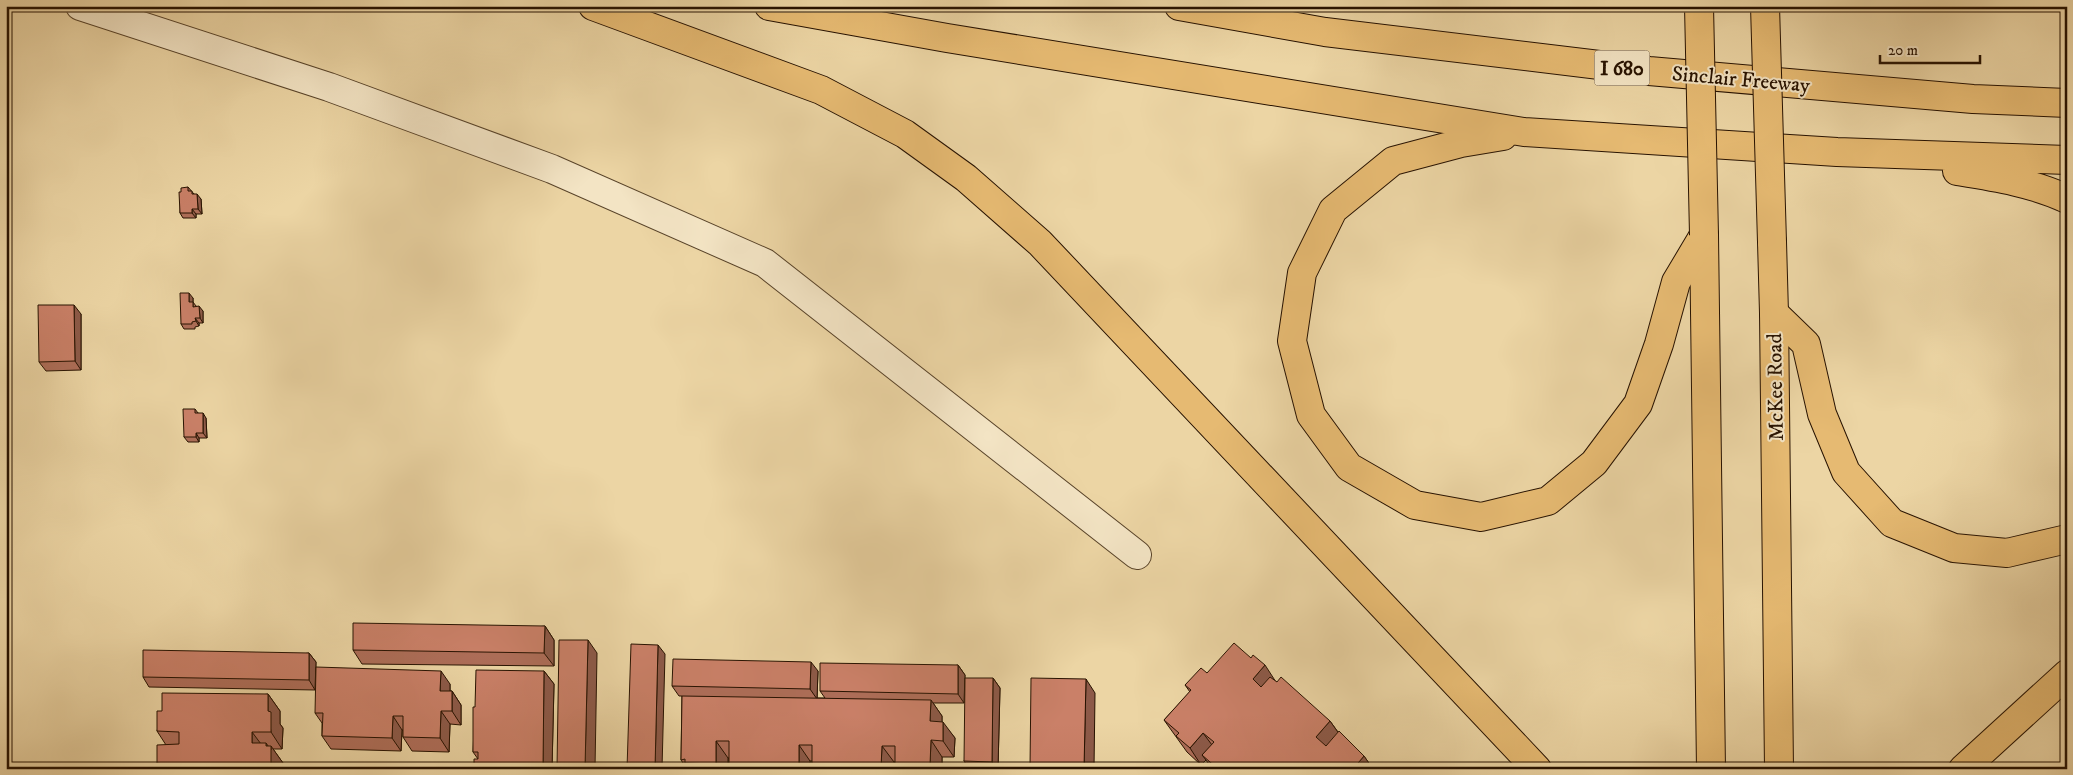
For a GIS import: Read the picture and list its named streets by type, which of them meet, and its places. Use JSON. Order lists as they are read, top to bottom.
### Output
{
  "streets": {
    "main road": ["I 680", "Sinclair Freeway", "McKee Road"]
  },
  "scale_bar": "20 m"
}
